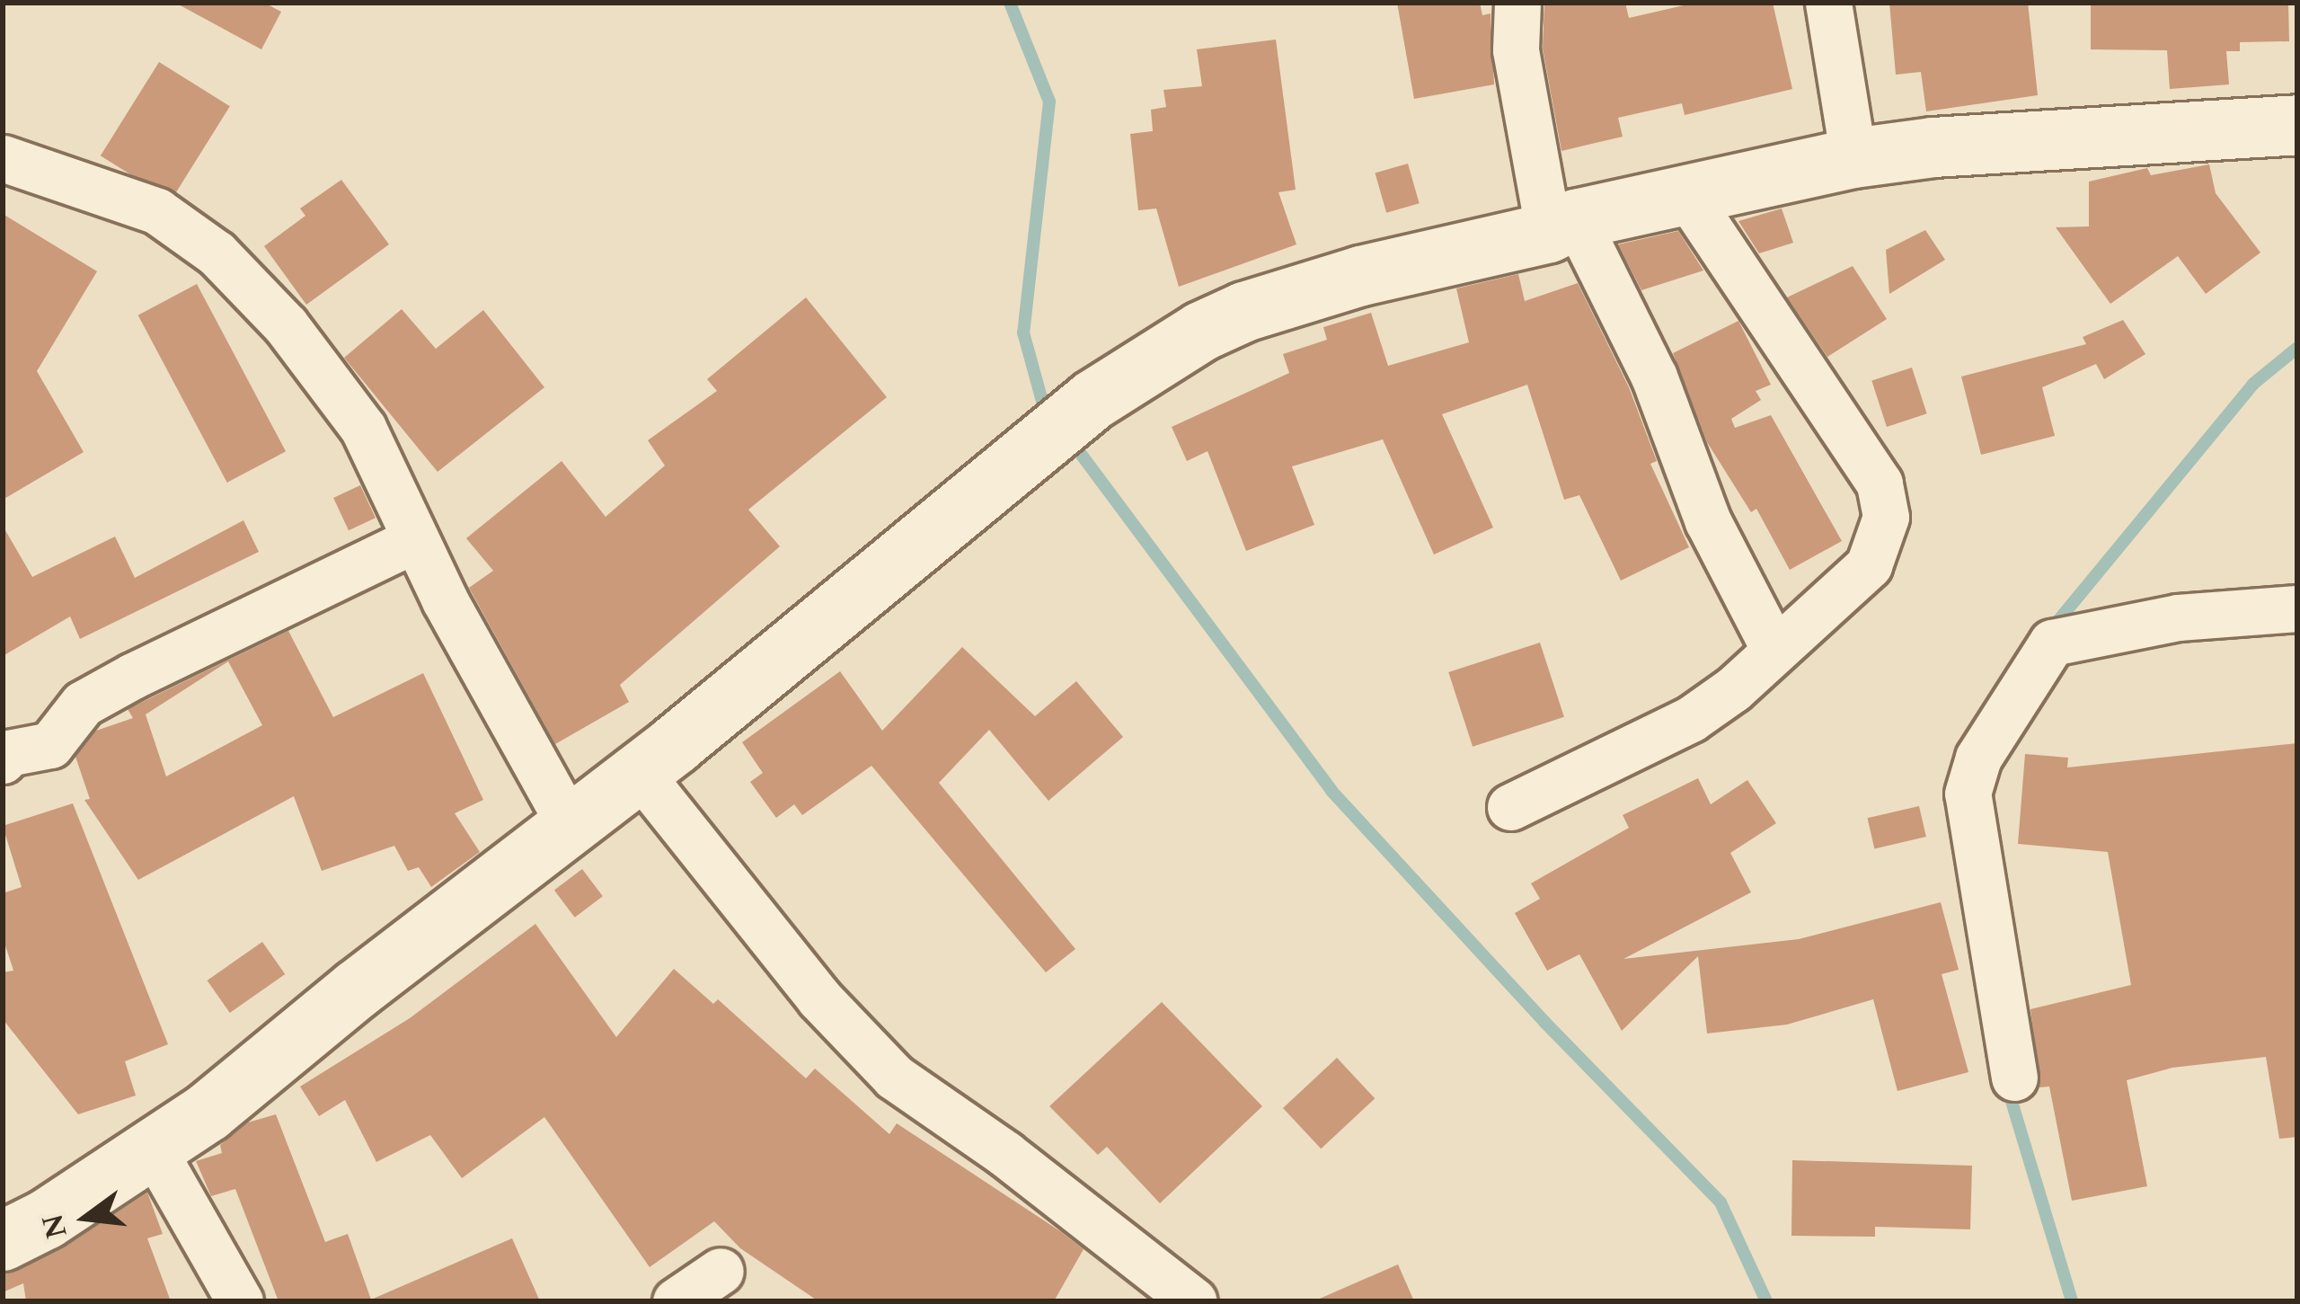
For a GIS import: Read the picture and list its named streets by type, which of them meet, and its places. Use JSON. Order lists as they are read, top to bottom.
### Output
{
  "north": "left"
}
